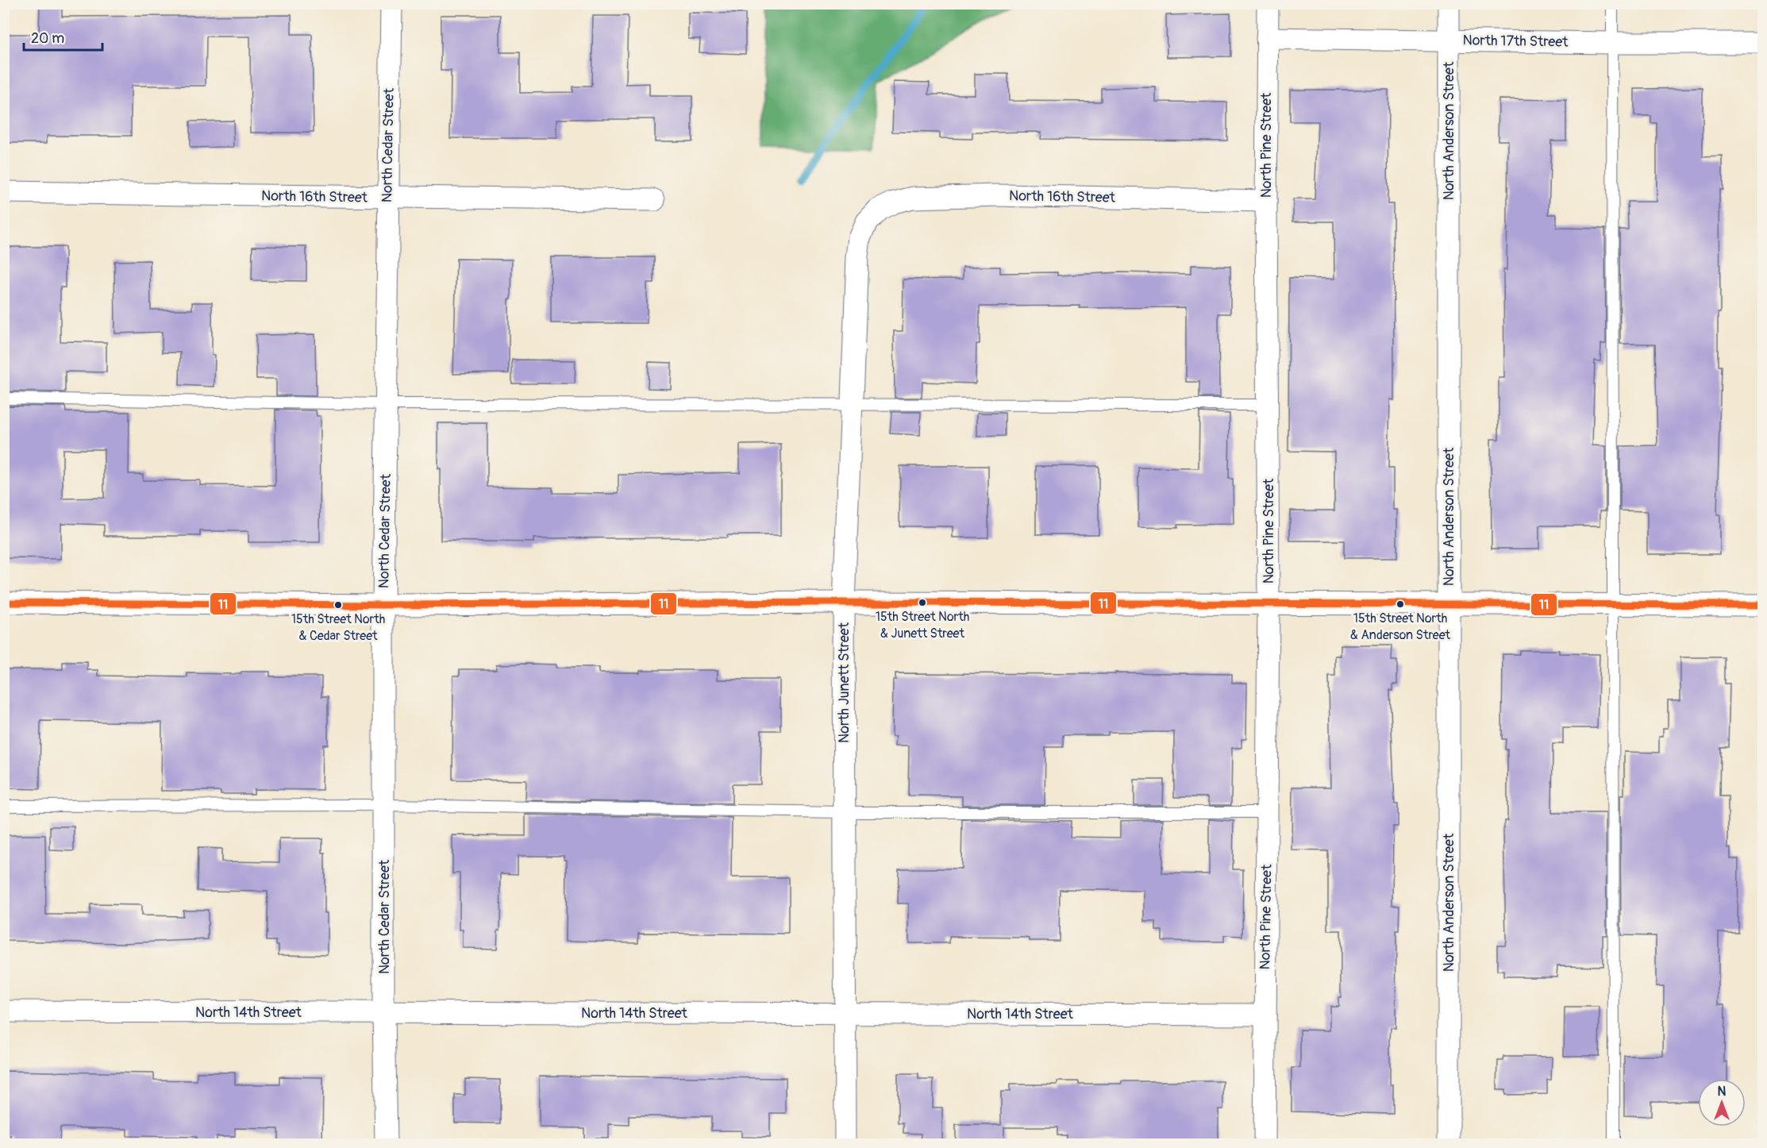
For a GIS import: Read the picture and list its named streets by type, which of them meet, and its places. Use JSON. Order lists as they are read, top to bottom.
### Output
{
  "streets": {
    "street": [
      "North 17th Street",
      "North Anderson Street",
      "North Cedar Street",
      "North Pine Street",
      "North 16th Street",
      "North Junett Street",
      "North 14th Street"
    ]
  },
  "crossings": [
    ["North 17th Street", "North Anderson Street"],
    ["North 17th Street", "North Pine Street"],
    ["North Cedar Street", "North 16th Street"],
    ["North Cedar Street", "North 14th Street"],
    ["North Pine Street", "North 16th Street"],
    ["North Pine Street", "North 14th Street"],
    ["North 16th Street", "North Junett Street"],
    ["North Junett Street", "North 14th Street"]
  ],
  "places": ["15th Street North & Junett Street", "15th Street North & Anderson Street", "15th Street North & Cedar Street"],
  "lines": ["transit line 11"],
  "scale_bar": "20 m",
  "north": "top"
}
